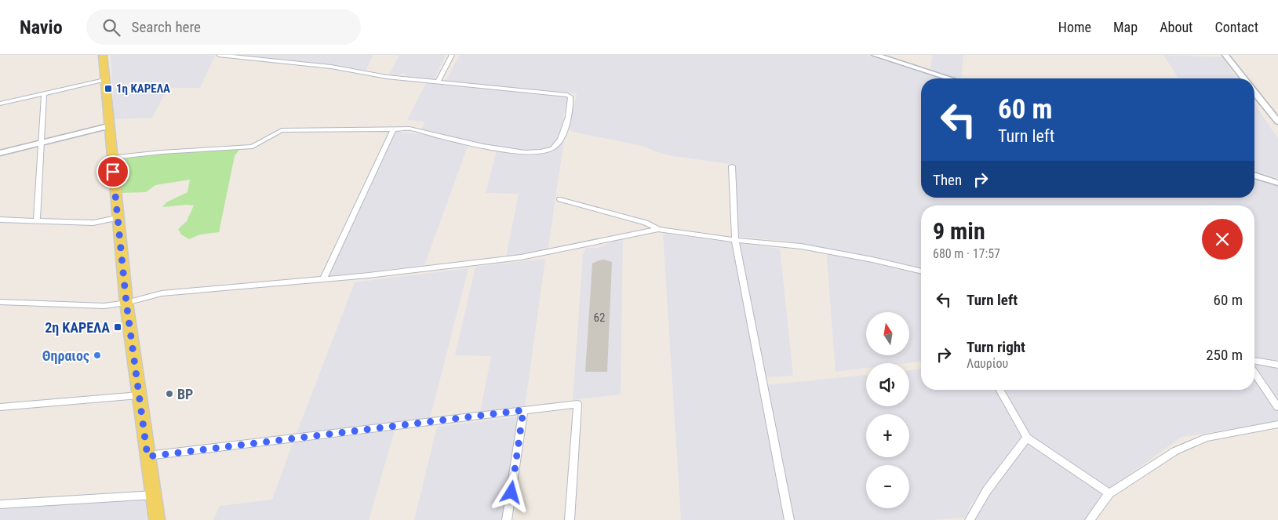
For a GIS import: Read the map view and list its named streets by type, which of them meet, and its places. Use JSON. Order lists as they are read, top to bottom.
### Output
{
  "places": {
    "transit": ["1η ΚΑΡΕΛΑ", "2η ΚΑΡΕΛΑ"],
    "other": ["Θηραιος", "BP"]
  },
  "house_numbers": ["62"],
  "north": "top",
  "page": {
    "header": "Navio",
    "search": "Search here",
    "nav": [
      "Home",
      "Map",
      "About",
      "Contact"
    ],
    "turn": ["60 m", "Turn left"],
    "then": "Then",
    "heading": ["9 min", "680 m · 17:57"],
    "list": [
      {
        "name": "Turn left",
        "value": "60 m"
      },
      {
        "name": "Turn right",
        "note": "Λαυρίου",
        "value": "250 m"
      }
    ],
    "map_buttons": ["+", "−"]
  }
}
